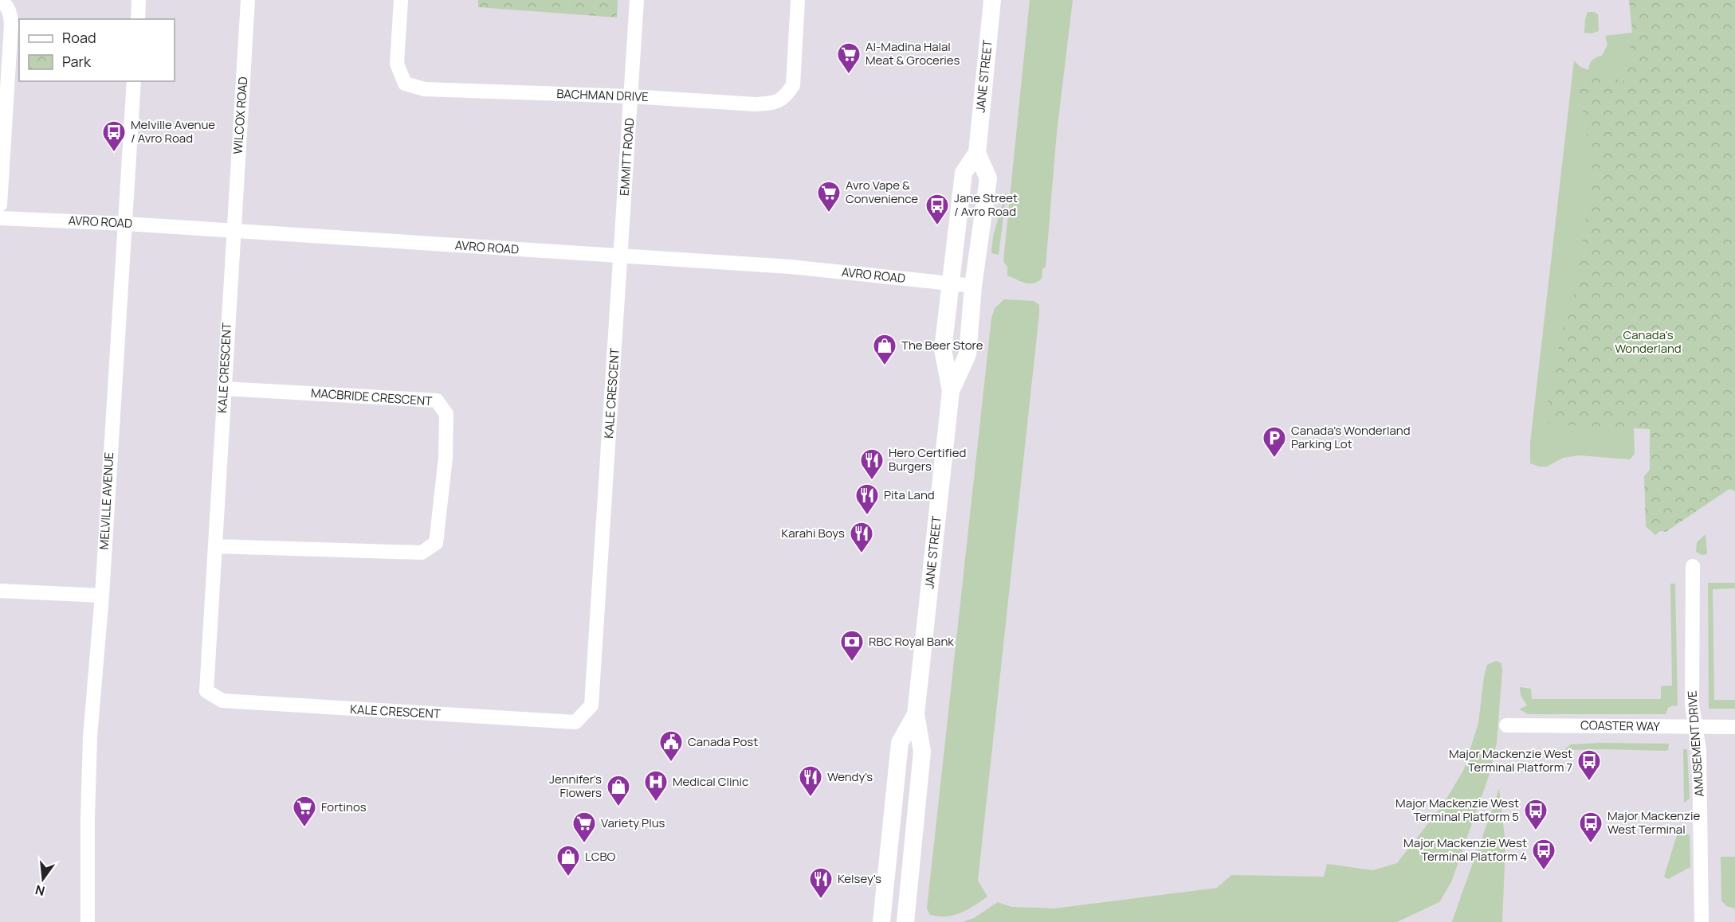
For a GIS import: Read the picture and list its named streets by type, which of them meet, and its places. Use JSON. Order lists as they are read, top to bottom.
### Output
{
  "streets": {
    "main road": ["JANE STREET"],
    "street": [
      "BACHMAN DRIVE",
      "WILCOX ROAD",
      "EMMITT ROAD",
      "AVRO ROAD",
      "KALE CRESCENT",
      "MACBRIDE CRESCENT",
      "MELVILLE AVENUE",
      "COASTER WAY",
      "AMUSEMENT DRIVE"
    ]
  },
  "crossings": [
    ["JANE STREET", "AVRO ROAD"],
    ["BACHMAN DRIVE", "EMMITT ROAD"],
    ["WILCOX ROAD", "AVRO ROAD"],
    ["WILCOX ROAD", "KALE CRESCENT"],
    ["EMMITT ROAD", "AVRO ROAD"],
    ["EMMITT ROAD", "KALE CRESCENT"],
    ["AVRO ROAD", "KALE CRESCENT"],
    ["AVRO ROAD", "MELVILLE AVENUE"],
    ["KALE CRESCENT", "MACBRIDE CRESCENT"],
    ["COASTER WAY", "AMUSEMENT DRIVE"]
  ],
  "parks": ["Canada's Wonderland"],
  "places": {
    "supermarket": [
      "Al-Madina Halal Meat & Groceries",
      "Avro Vape & Convenience",
      "Fortinos",
      "Variety Plus"
    ],
    "bus stop": [
      "Melville Avenue / Avro Road",
      "Jane Street / Avro Road",
      "Major Mackenzie West Terminal Platform 7",
      "Major Mackenzie West Terminal Platform 5",
      "Major Mackenzie West Terminal",
      "Major Mackenzie West Terminal Platform 4"
    ],
    "shop": ["The Beer Store", "Jennifer's Flowers", "LCBO"],
    "parking": ["Canada's Wonderland Parking Lot"],
    "restaurant": [
      "Hero Certified Burgers",
      "Pita Land",
      "Karahi Boys",
      "Wendy's",
      "Kelsey's"
    ],
    "bank": ["RBC Royal Bank"],
    "public building": ["Canada Post"],
    "hospital": ["Medical Clinic"]
  },
  "legend": ["Road", "Park"],
  "north": "bottom"
}
